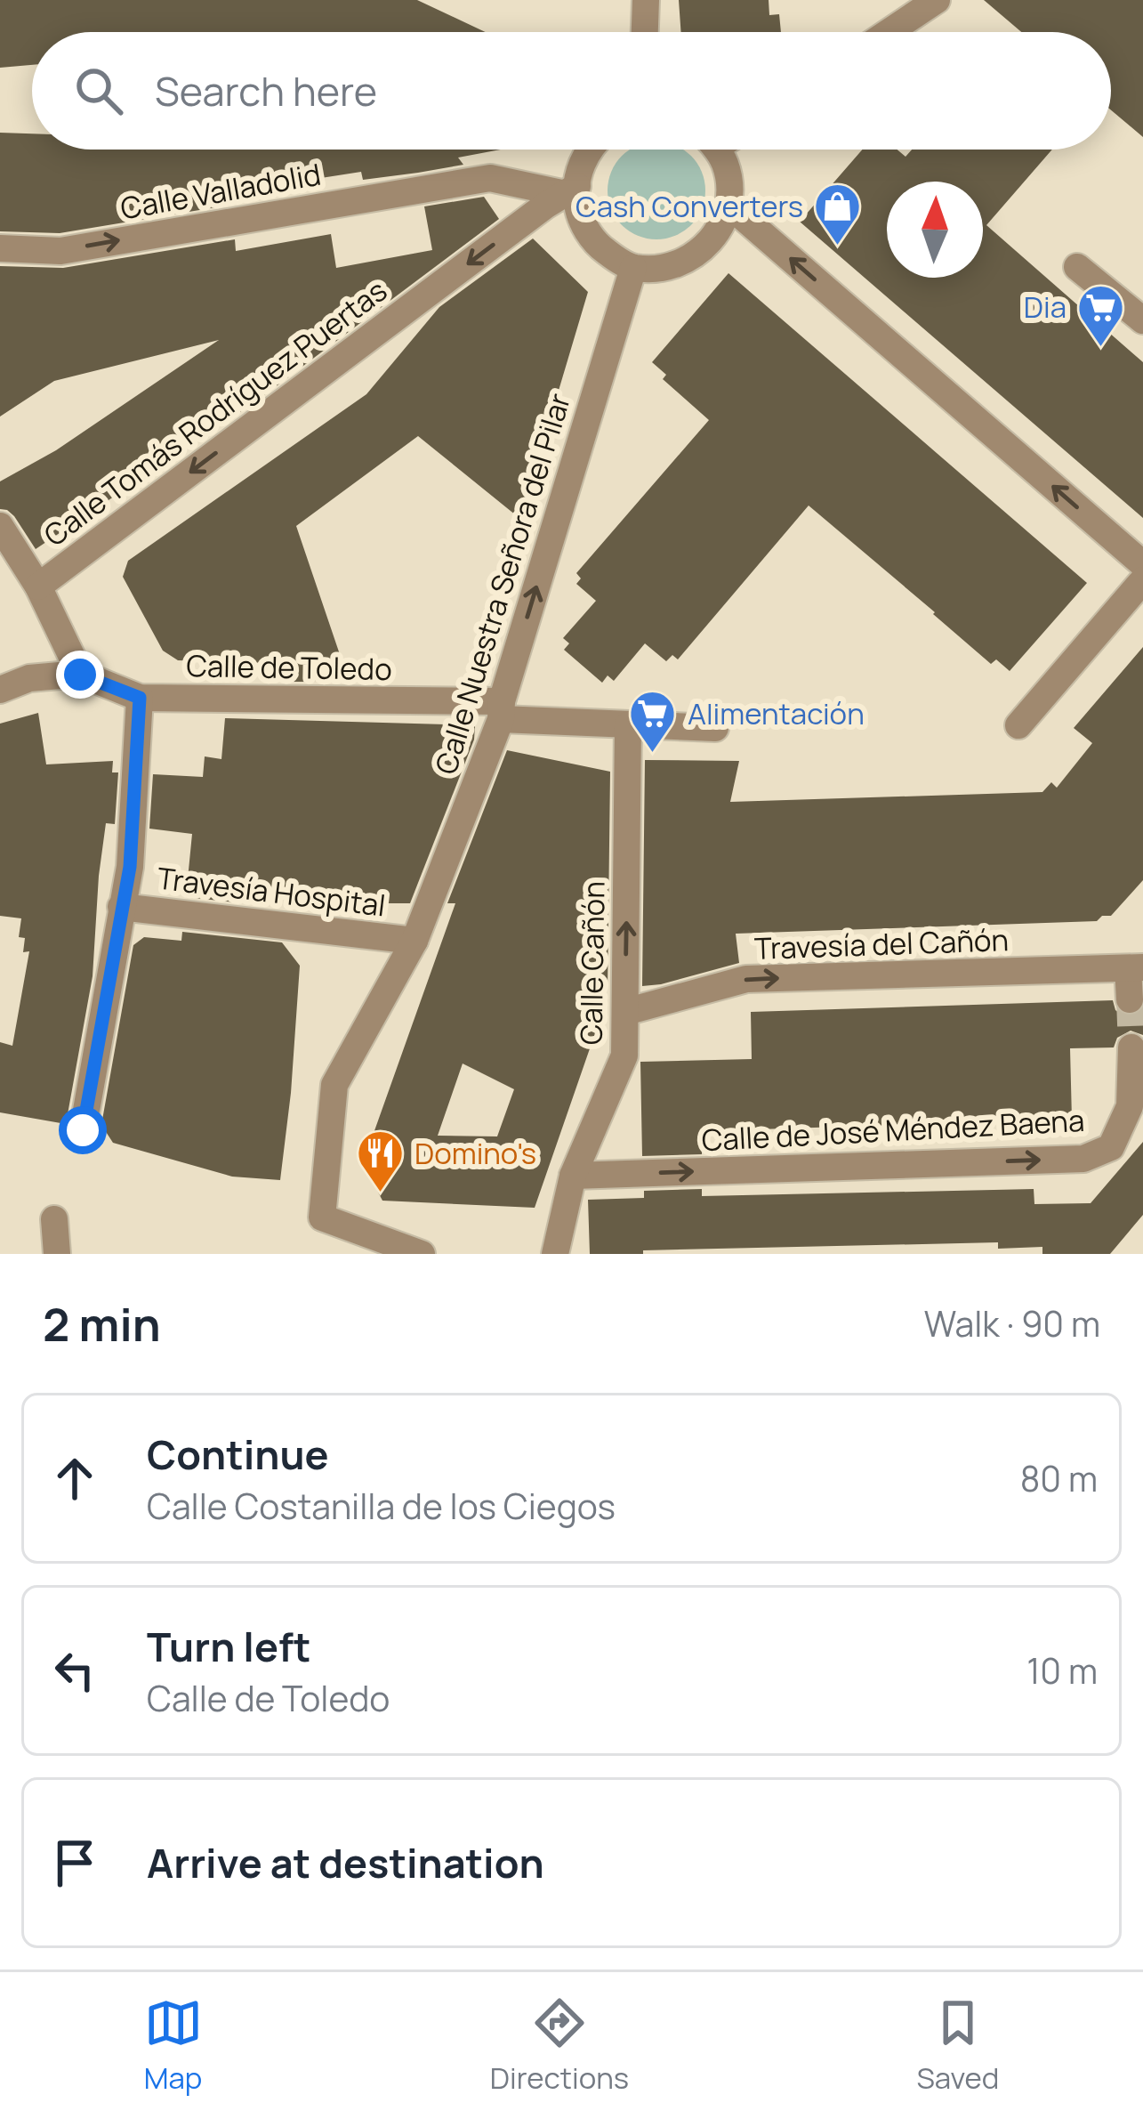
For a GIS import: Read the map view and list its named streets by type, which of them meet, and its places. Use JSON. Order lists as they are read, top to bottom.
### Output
{
  "streets": {
    "street": [
      "Calle Valladolid",
      "Calle Tomás Rodríguez Puertas",
      "Calle Nuestra Señora del Pilar",
      "Calle de Toledo",
      "Travesía Hospital",
      "Travesía del Cañón",
      "Calle Cañón",
      "Calle de José Méndez Baena"
    ]
  },
  "crossings": [
    ["Calle Valladolid", "Calle Tomás Rodríguez Puertas"],
    ["Calle Tomás Rodríguez Puertas", "Calle de Toledo"],
    ["Calle Nuestra Señora del Pilar", "Calle de Toledo"],
    ["Calle Nuestra Señora del Pilar", "Travesía Hospital"],
    ["Calle de Toledo", "Calle Cañón"],
    ["Travesía del Cañón", "Calle Cañón"],
    ["Calle Cañón", "Calle de José Méndez Baena"]
  ],
  "one_way": [
    "Calle Valladolid",
    "Calle Tomás Rodríguez Puertas",
    "Calle Nuestra Señora del Pilar",
    "Travesía del Cañón",
    "Calle Cañón",
    "Calle de José Méndez Baena"
  ],
  "places": {
    "shop": ["Cash Converters"],
    "supermarket": ["Dia", "Alimentación"],
    "restaurant": ["Domino's"]
  },
  "north": "top",
  "page": {
    "search": "Search here",
    "heading": ["2 min", "Walk · 90 m"],
    "list": [
      ["Continue", "Calle Costanilla de los Ciegos", "80 m"],
      ["Turn left", "Calle de Toledo", "10 m"],
      "Arrive at destination"
    ],
    "nav": ["Map", "Directions", "Saved"]
  }
}
